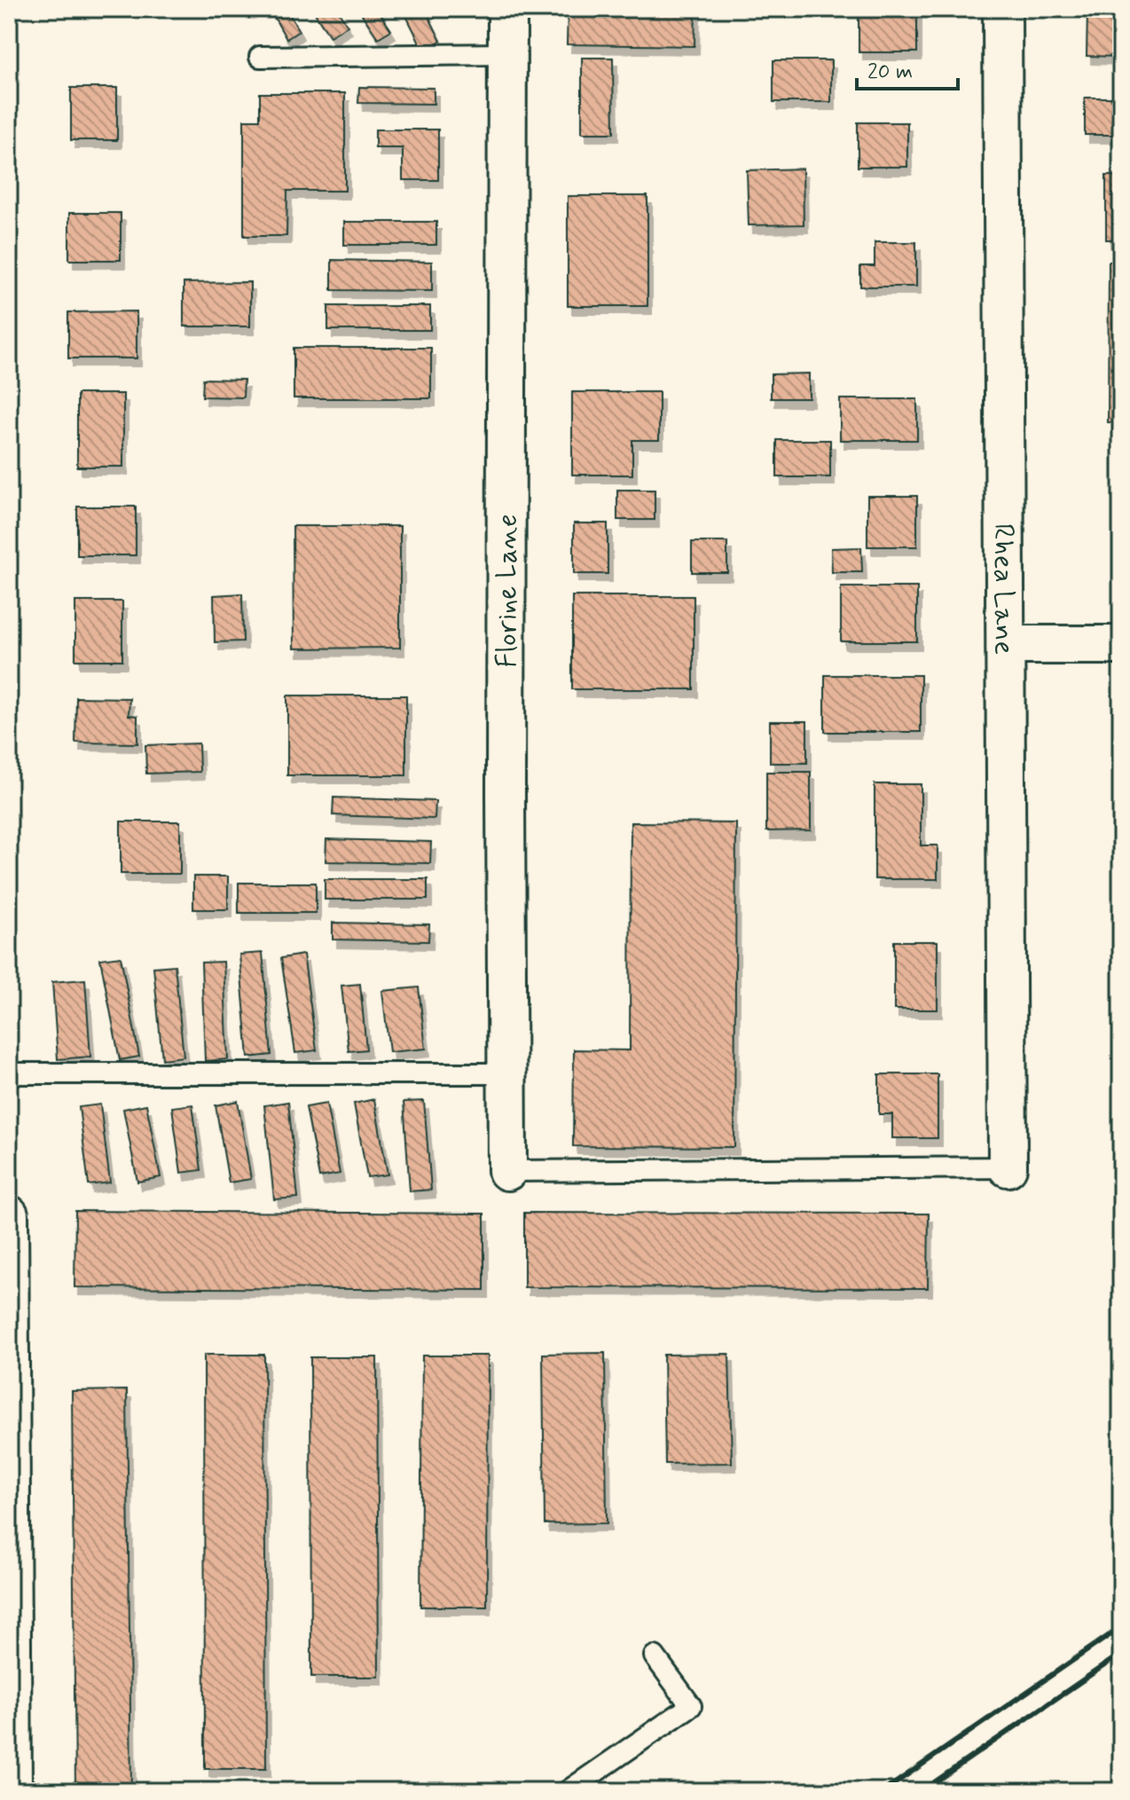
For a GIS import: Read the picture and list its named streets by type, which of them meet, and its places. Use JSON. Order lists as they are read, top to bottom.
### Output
{
  "streets": {
    "street": ["Rhea Lane", "Florine Lane"]
  },
  "scale_bar": "20 m"
}
